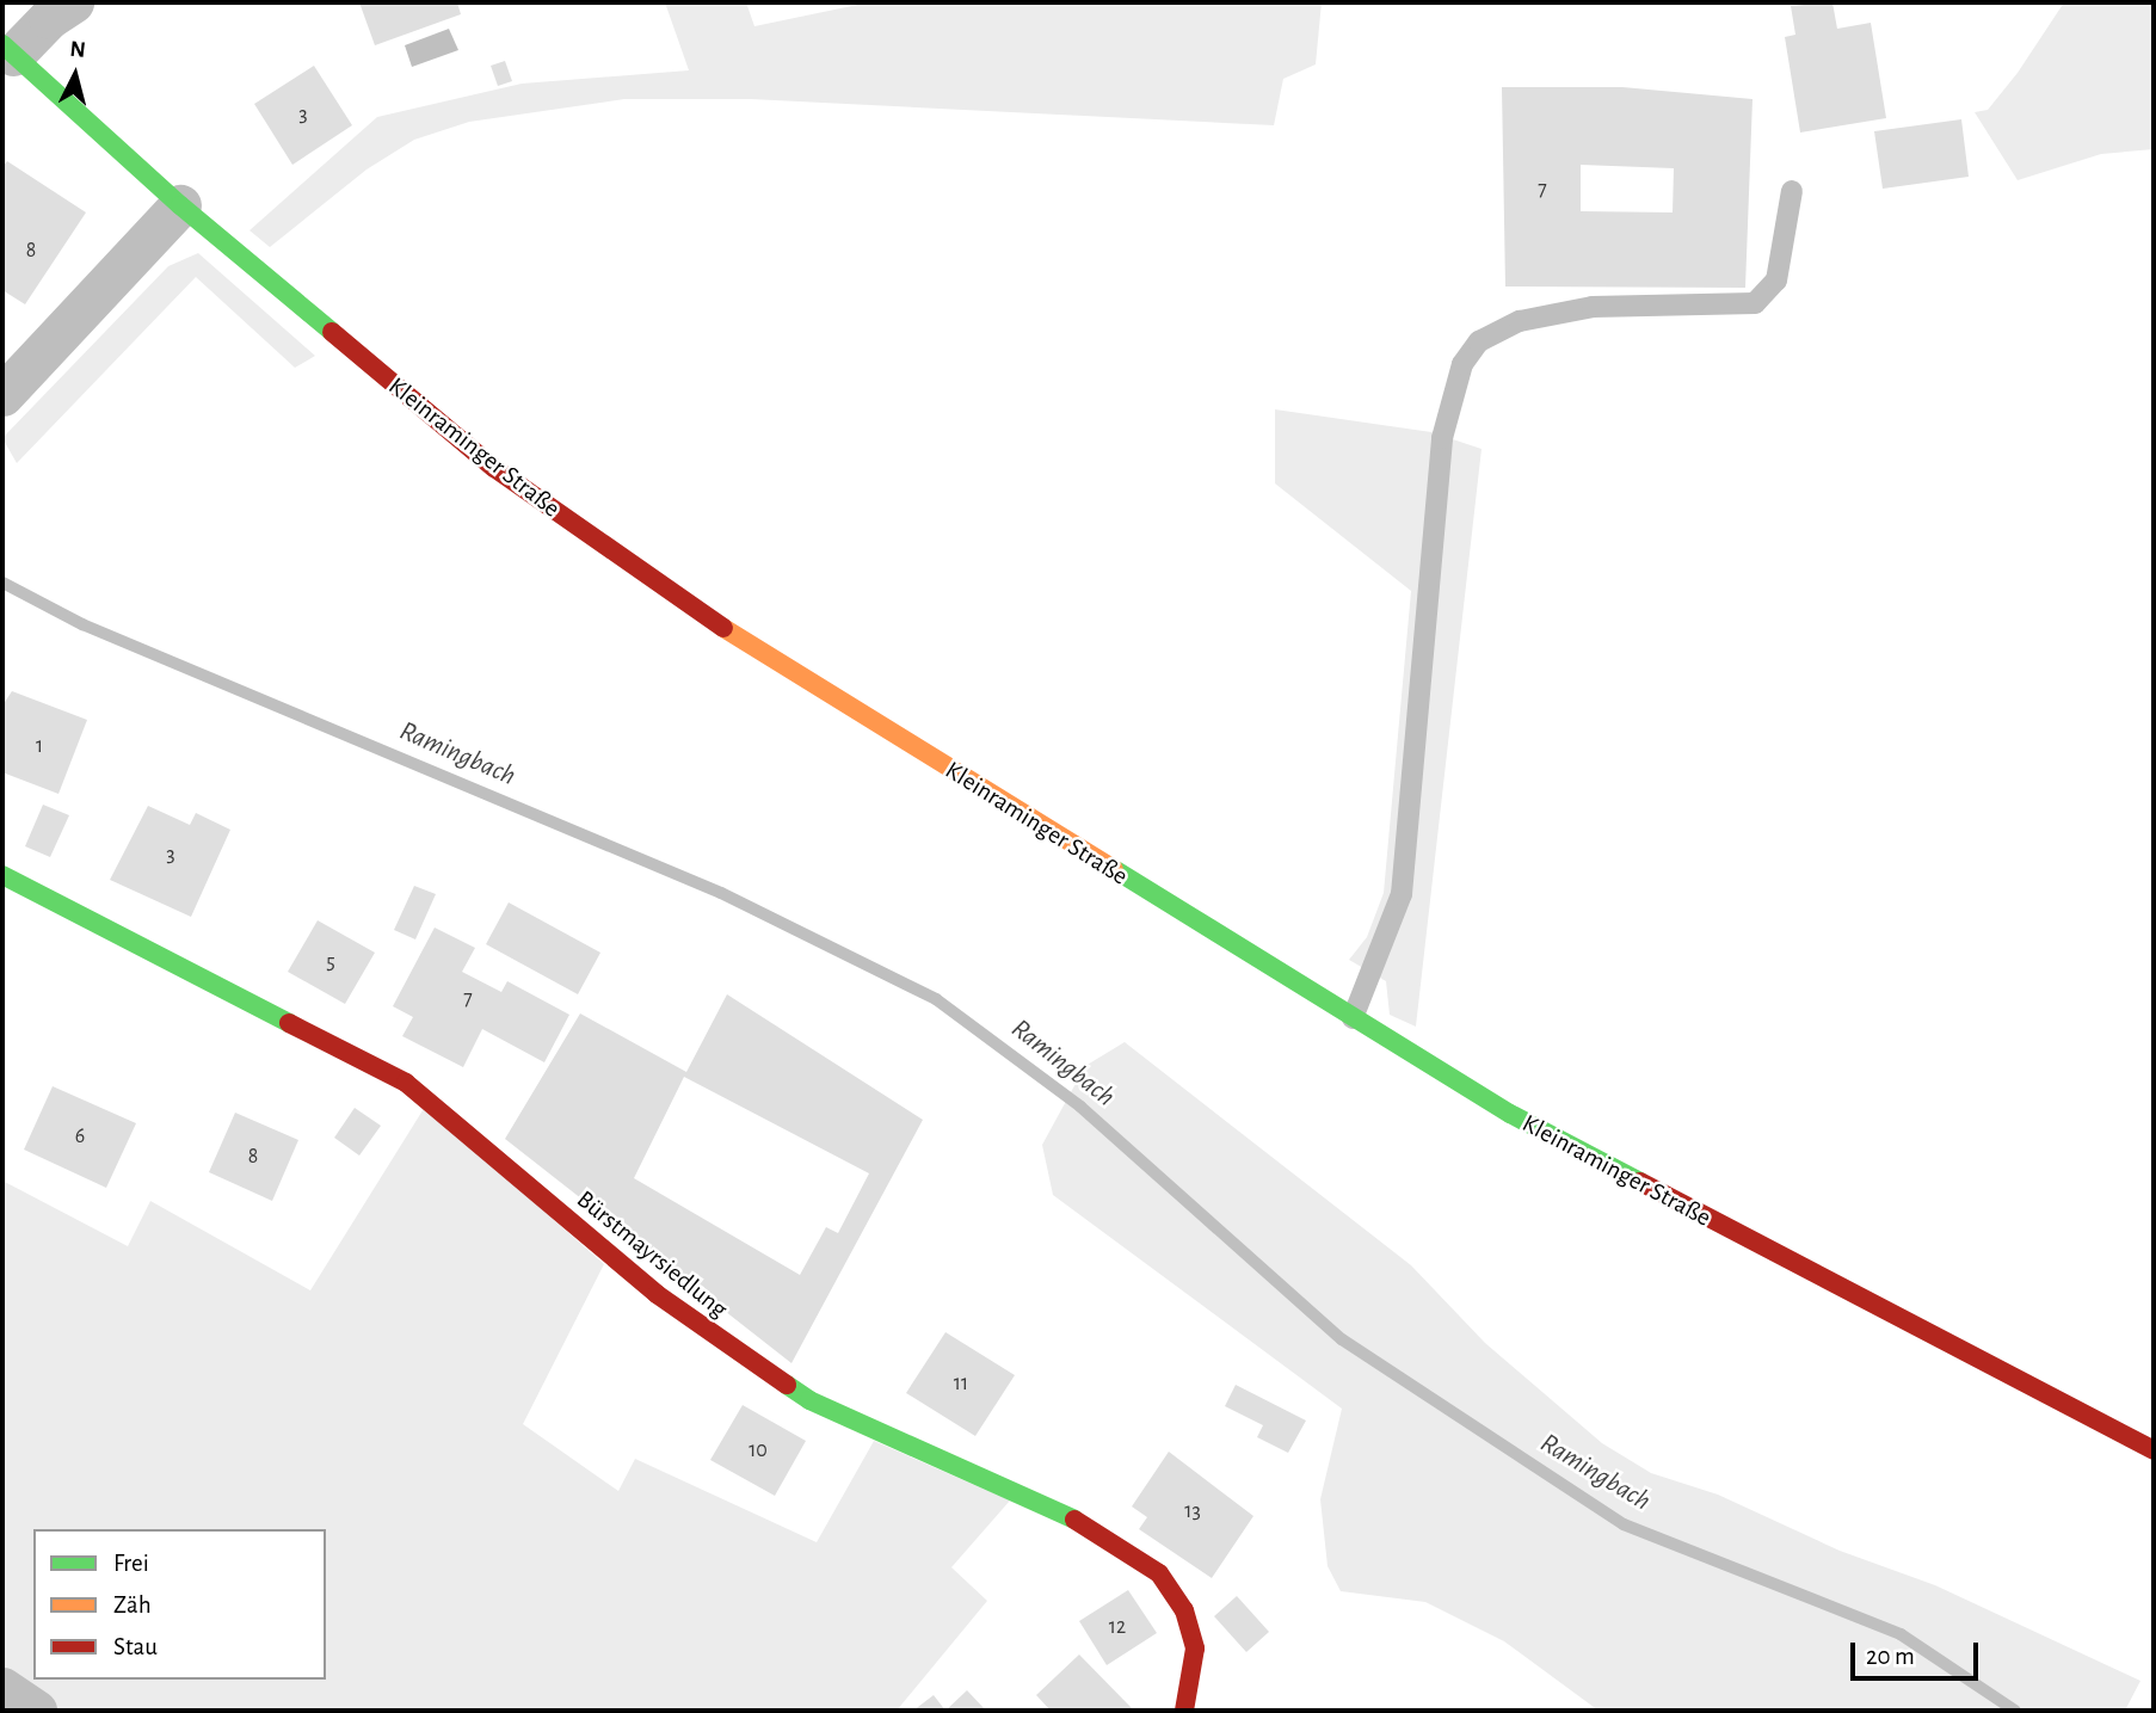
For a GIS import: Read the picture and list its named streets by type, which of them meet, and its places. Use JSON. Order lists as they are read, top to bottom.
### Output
{
  "streets": {
    "main road": ["Kleinraminger Straße", "Bürstmayrsiedlung"]
  },
  "water": ["Ramingbach"],
  "house_numbers": [
    "3",
    "7",
    "8",
    "1",
    "3",
    "5",
    "7",
    "6",
    "8",
    "11",
    "10",
    "13",
    "12"
  ],
  "legend": ["Frei", "Zäh", "Stau"],
  "scale_bar": "20 m",
  "north": "top"
}
